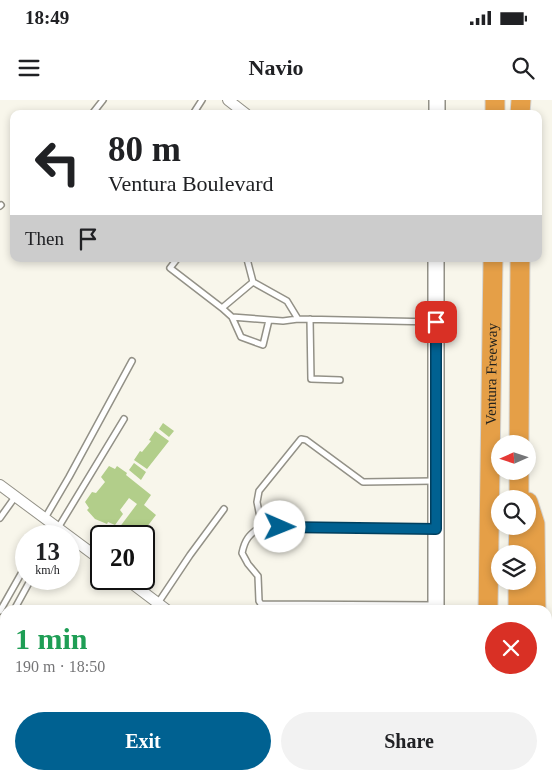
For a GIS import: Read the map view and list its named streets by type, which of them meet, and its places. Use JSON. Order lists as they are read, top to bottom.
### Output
{
  "streets": {
    "highway": ["Ventura Freeway"]
  },
  "north": "left",
  "page": {
    "status": "18:49",
    "header": "Navio",
    "turn": ["80 m", "Ventura Boulevard"],
    "then": "Then",
    "speed": "13 km/h",
    "limit": "20",
    "heading": ["1 min", "190 m · 18:50"],
    "buttons": ["Exit", "Share"]
  }
}
